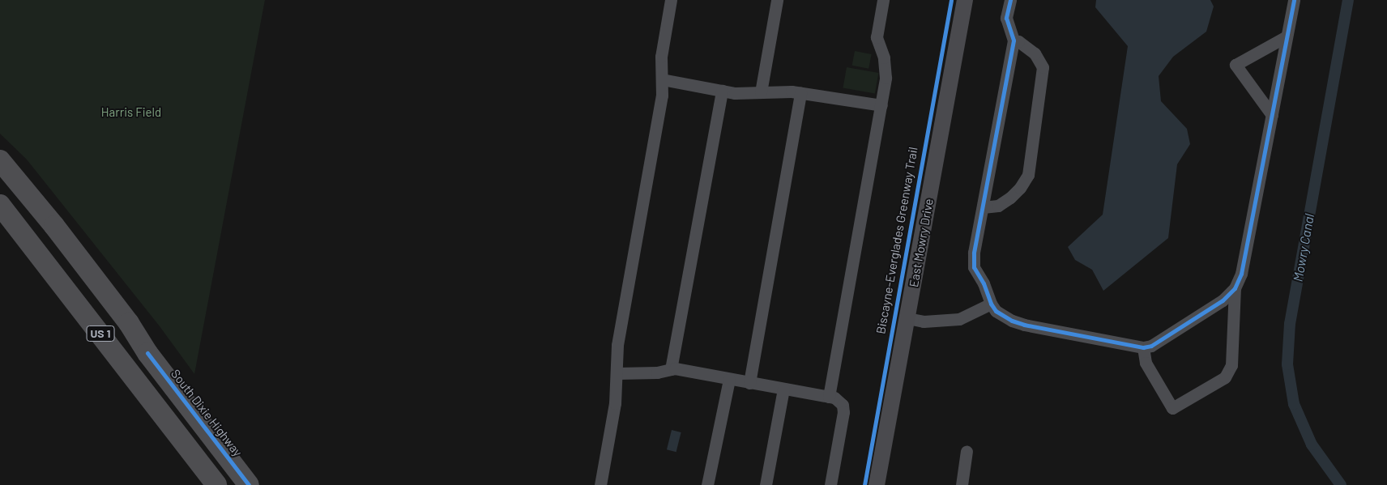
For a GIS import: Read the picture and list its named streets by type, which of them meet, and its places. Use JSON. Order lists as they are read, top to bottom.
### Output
{
  "streets": {
    "highway": ["US 1", "South Dixie Highway"],
    "street": ["East Mowry Drive"],
    "cycle path": ["Biscayne-Everglades Greenway Trail"]
  },
  "water": ["Mowry Canal"],
  "parks": ["Harris Field"]
}
